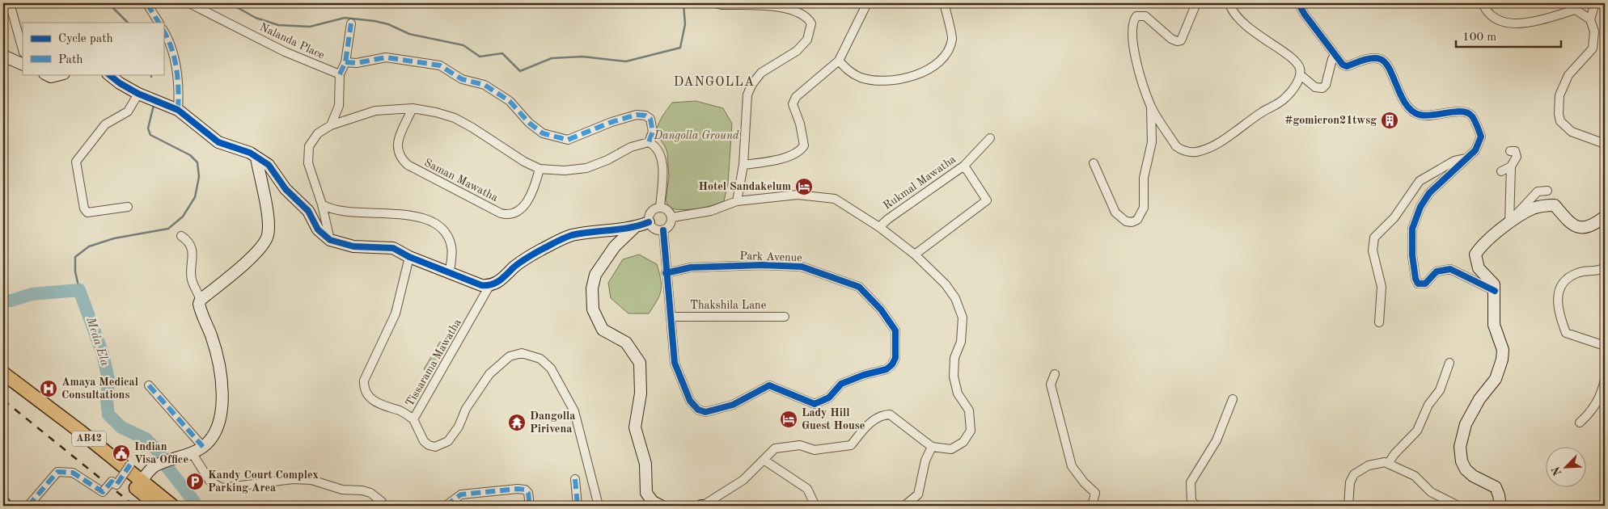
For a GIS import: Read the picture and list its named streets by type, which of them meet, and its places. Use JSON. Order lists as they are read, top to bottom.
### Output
{
  "streets": {
    "main road": ["AB42"],
    "street": [
      "Nalanda Place",
      "Saman Mawatha",
      "Rukmal Mawatha",
      "Park Avenue",
      "Thakshila Lane",
      "Tissarama Mawatha"
    ]
  },
  "crossings": [
    ["Park Avenue", "Thakshila Lane"]
  ],
  "districts": ["DANGOLLA"],
  "water": ["Meda Ela"],
  "parks": ["Dangolla Ground"],
  "places": {
    "building": ["#gomicron21twsg"],
    "hotel": ["Hotel Sandakelum", "Lady Hill Guest House"],
    "hospital": ["Amaya Medical Consultations"],
    "temple": ["Dangolla Pirivena"],
    "public building": ["Indian Visa Office"],
    "parking": ["Kandy Court Complex Parking Area"]
  },
  "legend": ["Cycle path", "Path"],
  "scale_bar": "100 m",
  "north": "bottom left"
}
